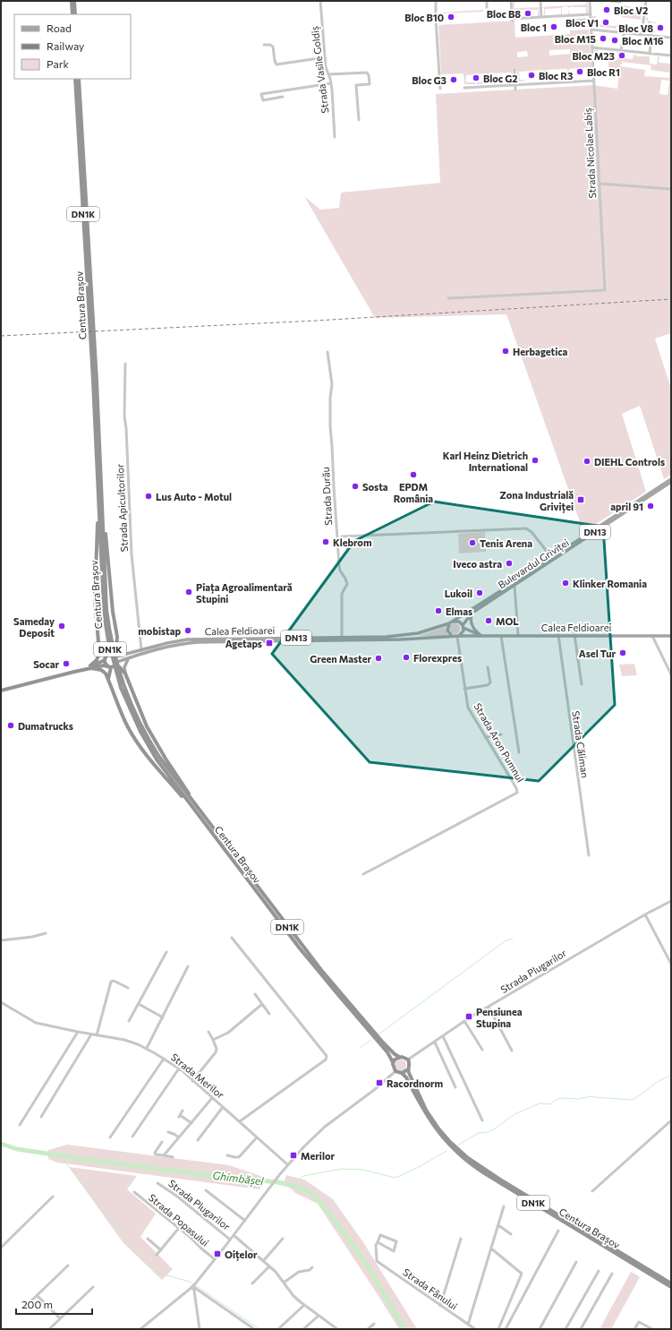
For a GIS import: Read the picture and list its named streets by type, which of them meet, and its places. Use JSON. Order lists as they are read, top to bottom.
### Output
{
  "streets": {
    "highway": ["DN1K", "Centura Brașov", "DN13"],
    "main road": ["Bulevardul Griviței", "Calea Feldioarei"],
    "street": [
      "Strada Vasile Goldiș",
      "Strada Nicolae Labiș",
      "Strada Durău",
      "Strada Apicultorilor",
      "Strada Aron Pumnul",
      "Strada Căliman",
      "Strada Plugarilor",
      "Strada Merilor",
      "Strada Popasului",
      "Strada Fânului"
    ]
  },
  "crossings": [
    ["DN1K", "Centura Brașov"],
    ["Centura Brașov", "Strada Plugarilor"],
    ["Strada Durău", "Calea Feldioarei"],
    ["Strada Apicultorilor", "Calea Feldioarei"],
    ["DN13", "Bulevardul Griviței"],
    ["DN13", "Calea Feldioarei"],
    ["DN13", "Strada Aron Pumnul"],
    ["Bulevardul Griviței", "Calea Feldioarei"],
    ["Bulevardul Griviței", "Strada Aron Pumnul"],
    ["Calea Feldioarei", "Strada Aron Pumnul"],
    ["Calea Feldioarei", "Strada Căliman"],
    ["Strada Plugarilor", "Strada Merilor"],
    ["Strada Plugarilor", "Strada Popasului"]
  ],
  "water": ["Ghimbășel"],
  "places": {
    "other": [
      "Bloc V2",
      "Bloc B8",
      "Bloc B10",
      "Bloc V1",
      "Bloc 1",
      "Bloc V8",
      "Bloc M15",
      "Bloc M16",
      "Bloc M23",
      "Bloc R1",
      "Bloc R3",
      "Bloc G2",
      "Bloc G3",
      "Herbagetica",
      "Karl Heinz Dietrich International",
      "DIEHL Controls",
      "EPDM România",
      "Sosta",
      "Lus Auto - Motul",
      "april 91",
      "Klebrom",
      "Tenis Arena",
      "Iveco astra",
      "Klinker Romania",
      "Piața Agroalimentară Stupini",
      "Lukoil",
      "Elmas",
      "MOL",
      "Sameday Deposit",
      "mobistap",
      "Asel Tur",
      "Florexpres",
      "Green Master",
      "Socar",
      "Dumatrucks"
    ],
    "transit": [
      "Zona Industrială Griviței",
      "Agetaps",
      "Pensiunea Stupina",
      "Racordnorm",
      "Merilor",
      "Oițelor"
    ]
  },
  "legend": ["Road", "Railway", "Park"],
  "scale_bar": "200 m"
}
